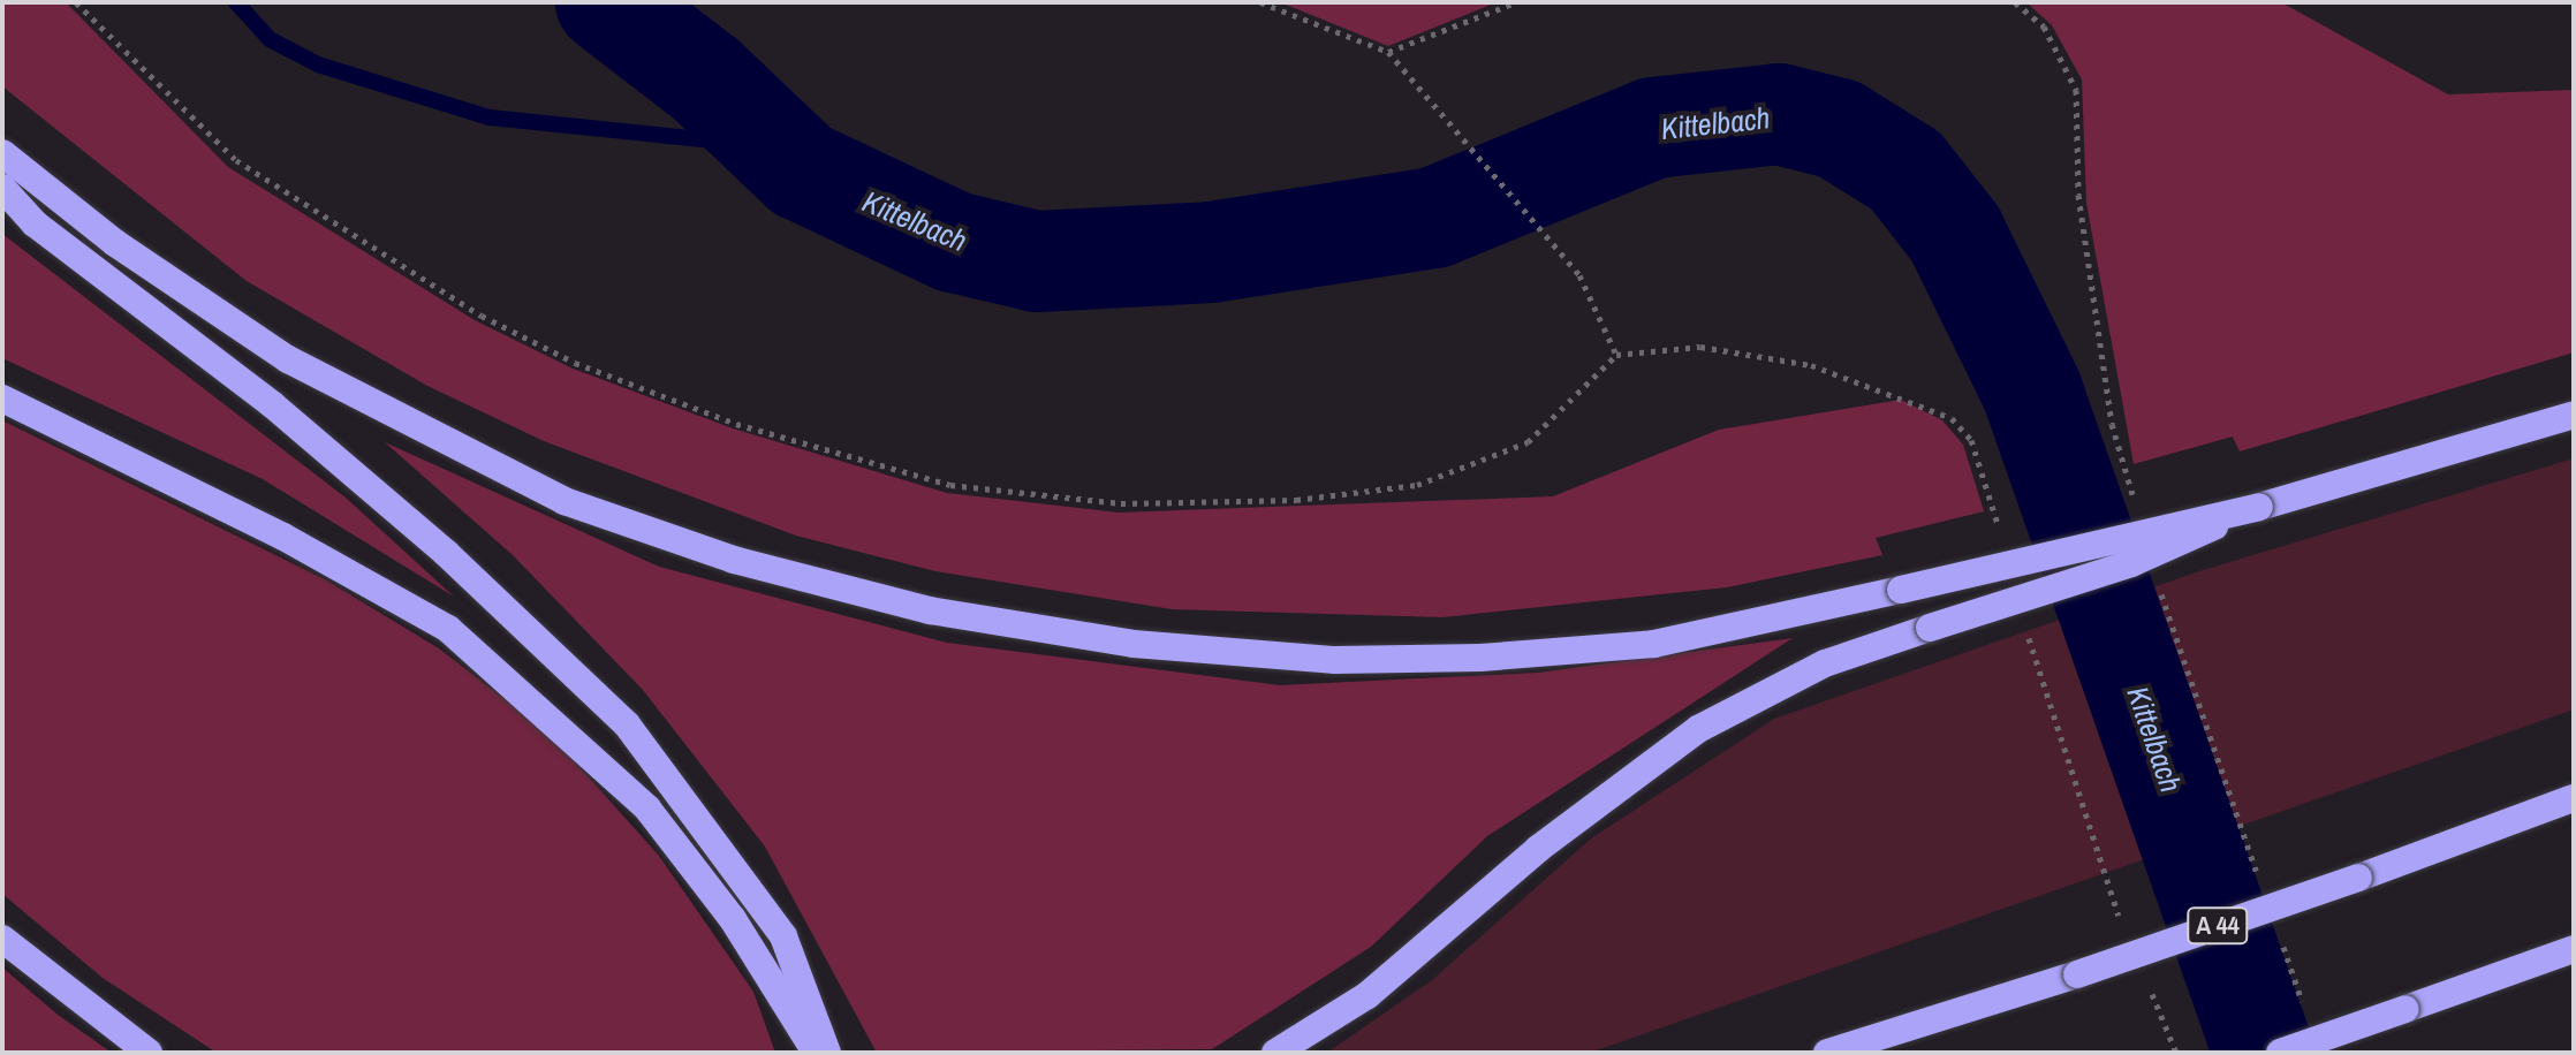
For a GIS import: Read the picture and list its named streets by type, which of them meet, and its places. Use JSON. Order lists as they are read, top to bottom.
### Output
{
  "streets": {
    "highway": ["A 44"]
  },
  "water": ["Kittelbach"]
}
